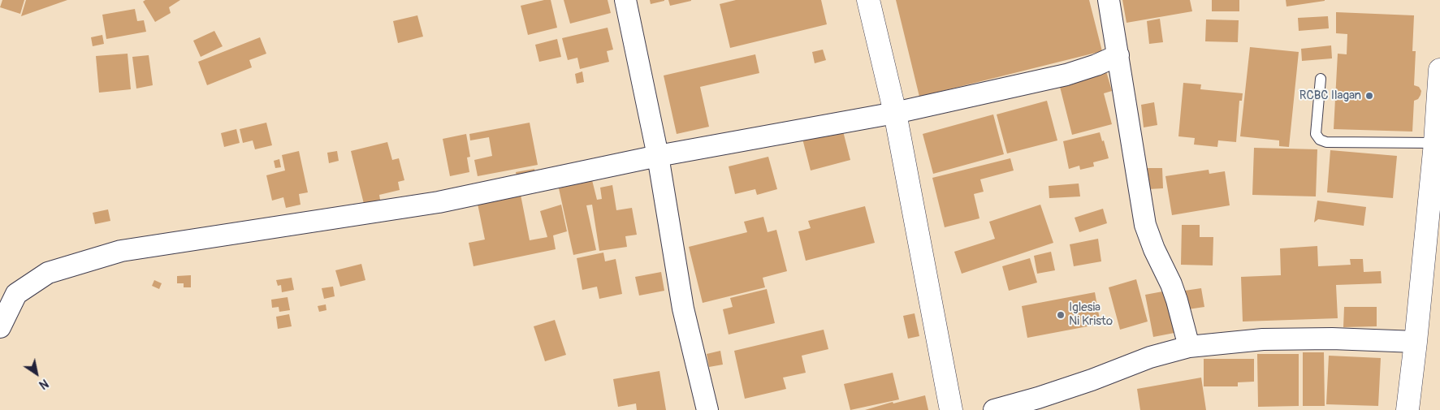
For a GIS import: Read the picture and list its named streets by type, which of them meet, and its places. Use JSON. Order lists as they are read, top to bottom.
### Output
{
  "places": ["RCBC Ilagan", "Iglesia Ni Kristo"],
  "north": "bottom right"
}
